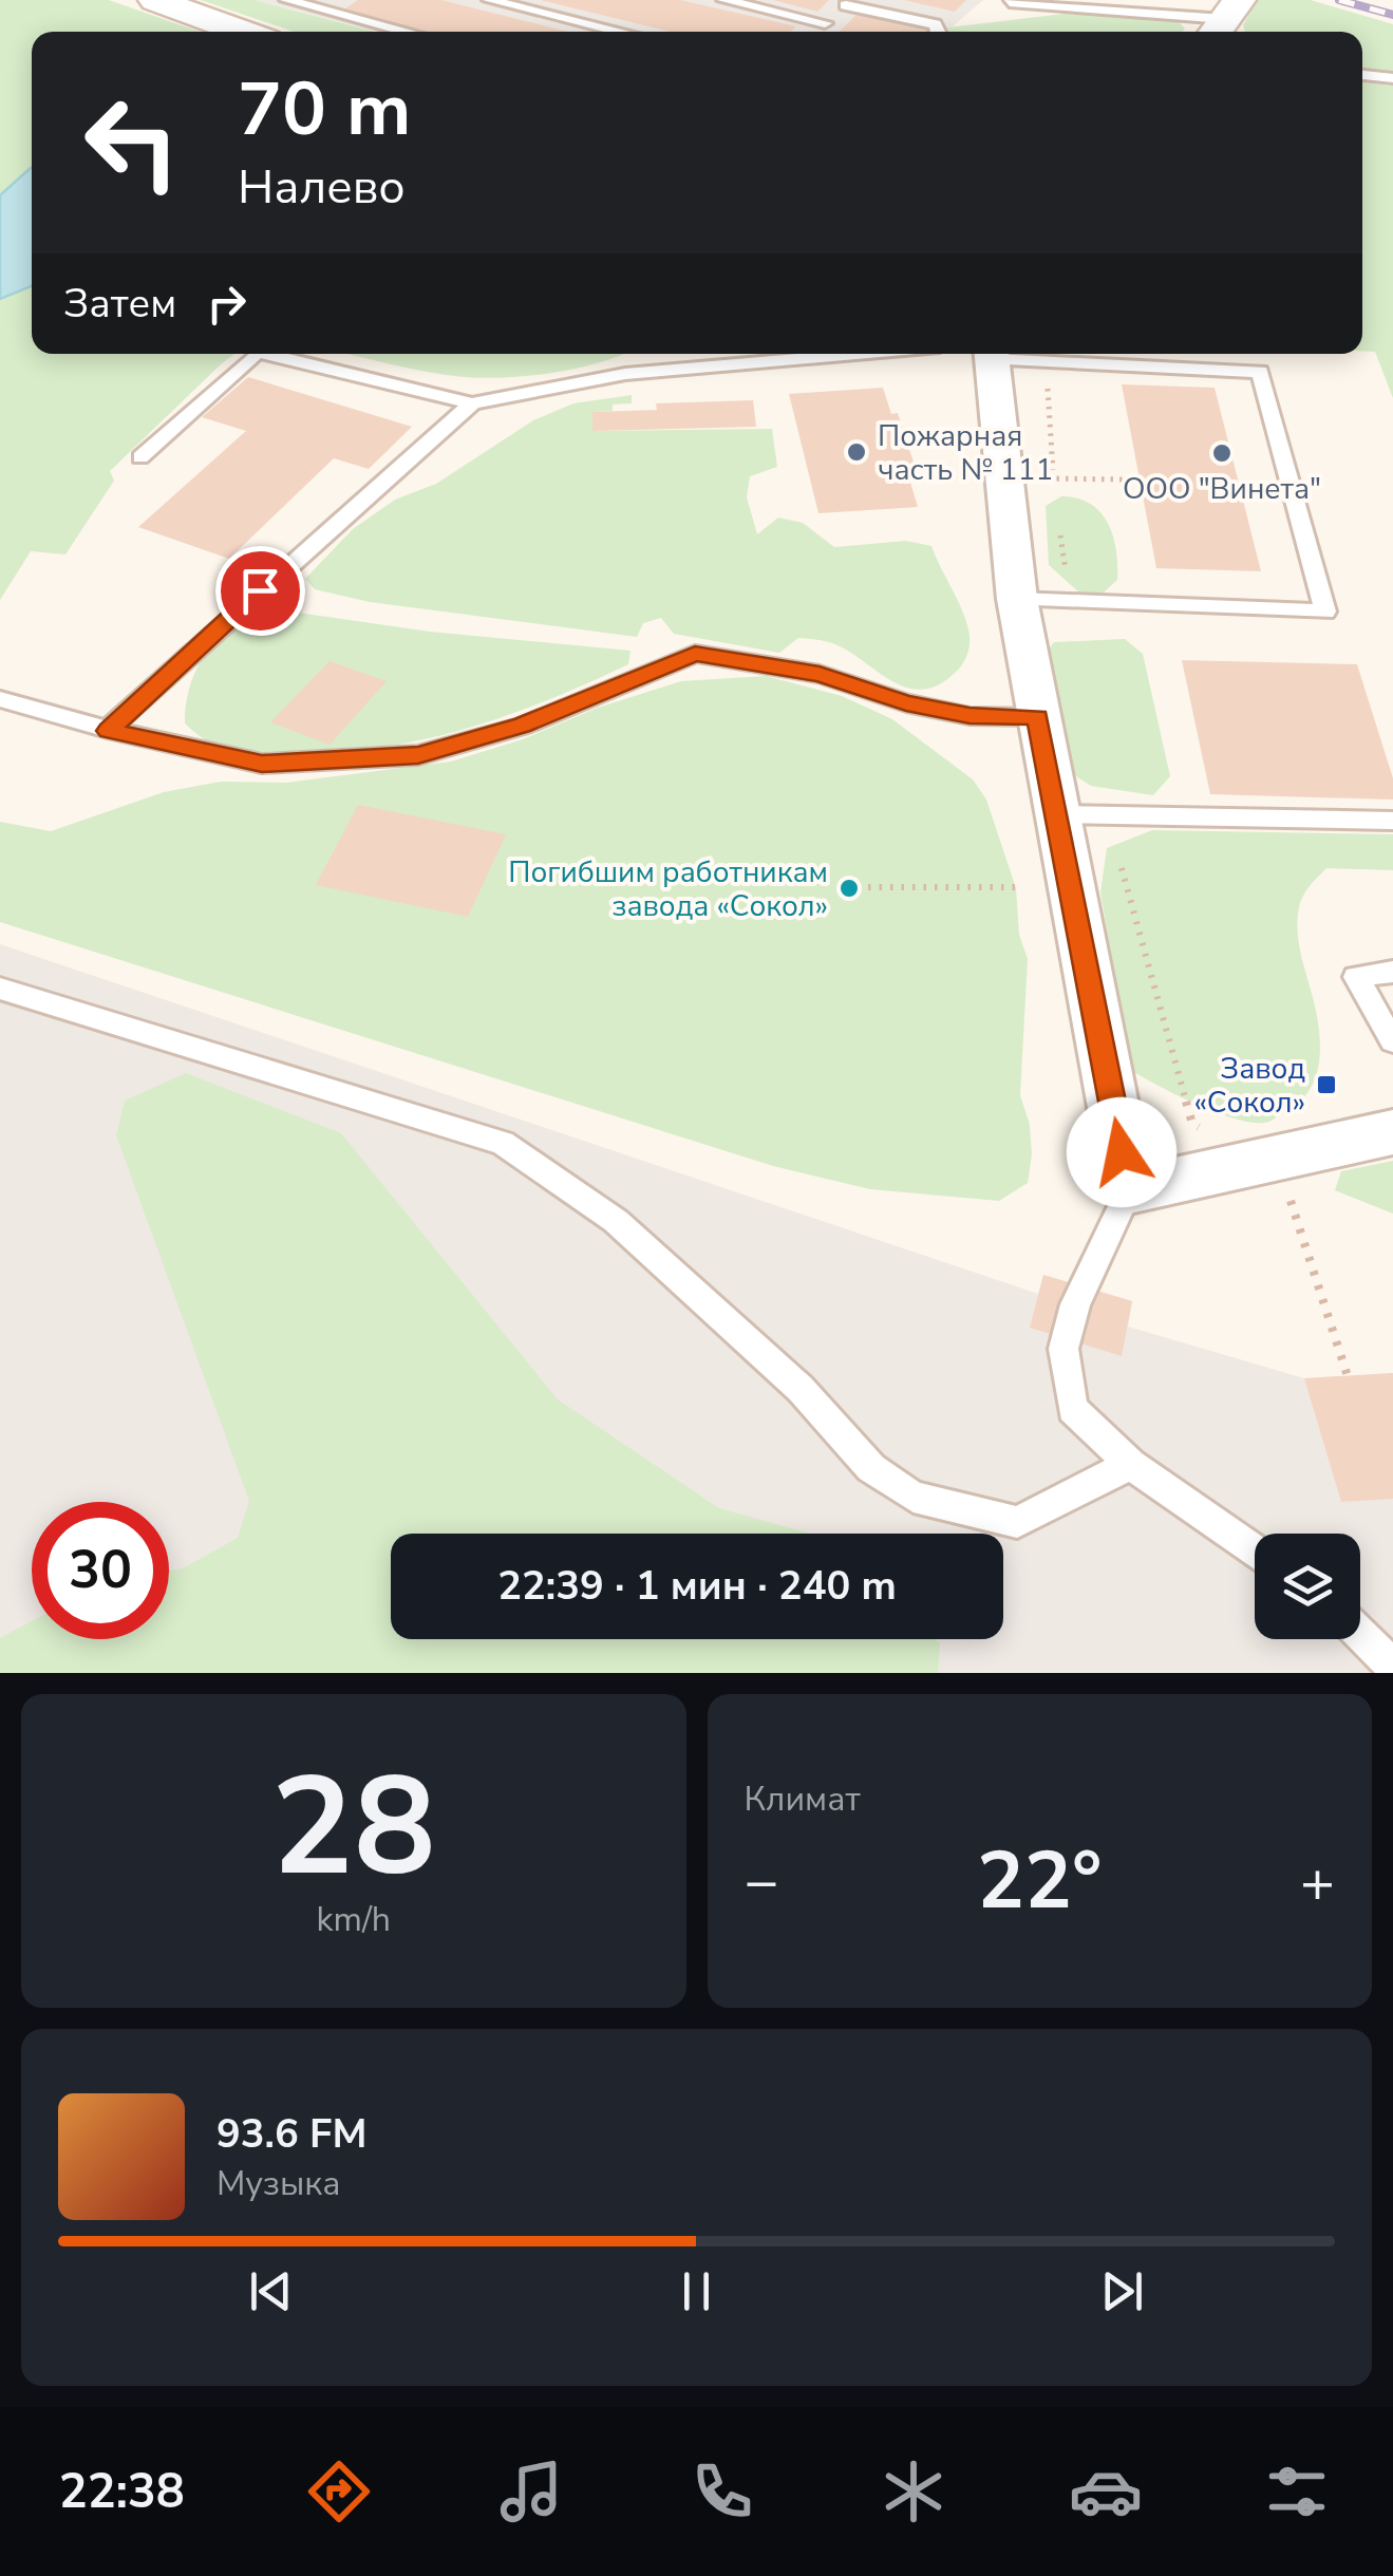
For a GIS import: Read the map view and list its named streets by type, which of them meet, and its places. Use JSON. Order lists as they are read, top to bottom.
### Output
{
  "places": {
    "other": ["Пожарная часть № 111", "ООО \"Винета\"", "Погибшим работникам завода «Сокол»"],
    "transit": ["Завод «Сокол»"]
  },
  "page": {
    "turn": ["70 m", "Налево"],
    "then": "Затем",
    "limit": "30",
    "trip": "22:39 · 1 мин · 240 m",
    "tile": [
      ["28", "km/h"],
      "Климат"
    ],
    "heat": ["−", "22°", "+"],
    "song": ["93.6 FM", "Музыка"],
    "tabs": "22:38"
  }
}
